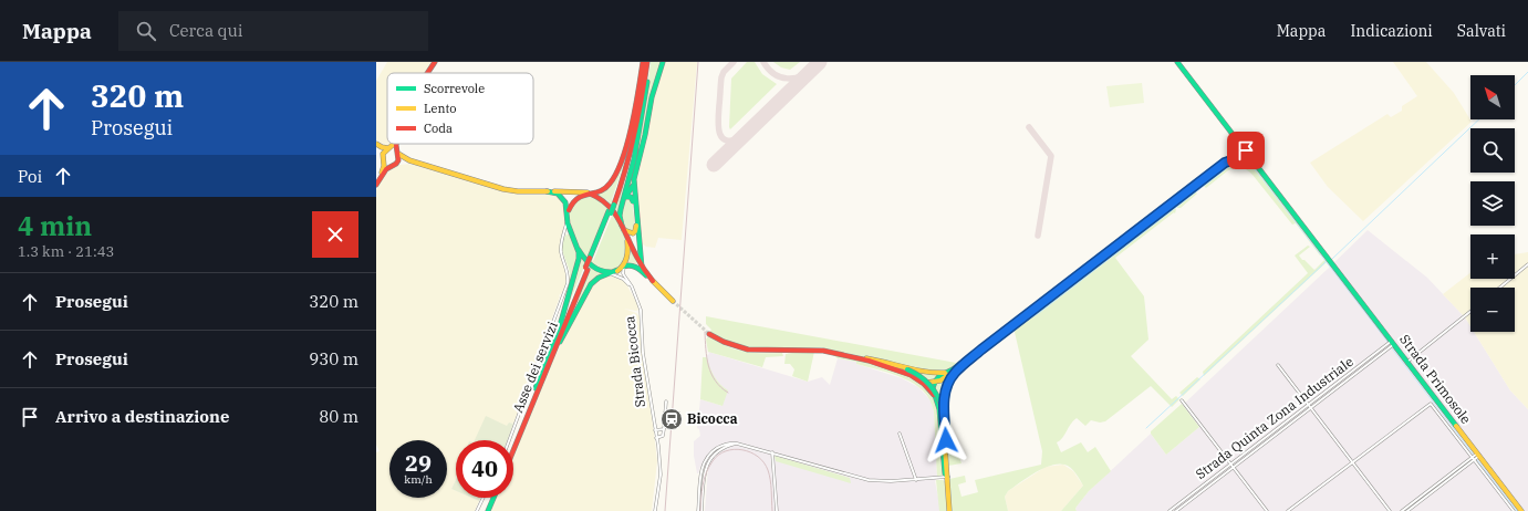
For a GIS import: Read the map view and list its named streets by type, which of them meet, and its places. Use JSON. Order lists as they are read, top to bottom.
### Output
{
  "streets": {
    "main road": ["Asse dei servizi", "Strada Primosole"],
    "street": ["Strada Bicocca", "Strada Quinta Zona Industriale"]
  },
  "crossings": [
    ["Strada Primosole", "Strada Quinta Zona Industriale"]
  ],
  "places": {
    "station": ["Bicocca"]
  },
  "legend": ["Scorrevole", "Lento", "Coda"],
  "north": "top left",
  "page": {
    "header": "Mappa",
    "search": "Cerca qui",
    "nav": ["Mappa", "Indicazioni", "Salvati"],
    "turn": ["320 m", "Prosegui"],
    "map_buttons": ["+", "−"],
    "then": "Poi",
    "heading": ["4 min", "1.3 km · 21:43"],
    "list": [
      {
        "name": "Prosegui",
        "value": "320 m"
      },
      {
        "name": "Prosegui",
        "value": "930 m"
      },
      {
        "name": "Arrivo a destinazione",
        "value": "80 m"
      }
    ],
    "speed": "29 km/h",
    "limit": "40"
  }
}
